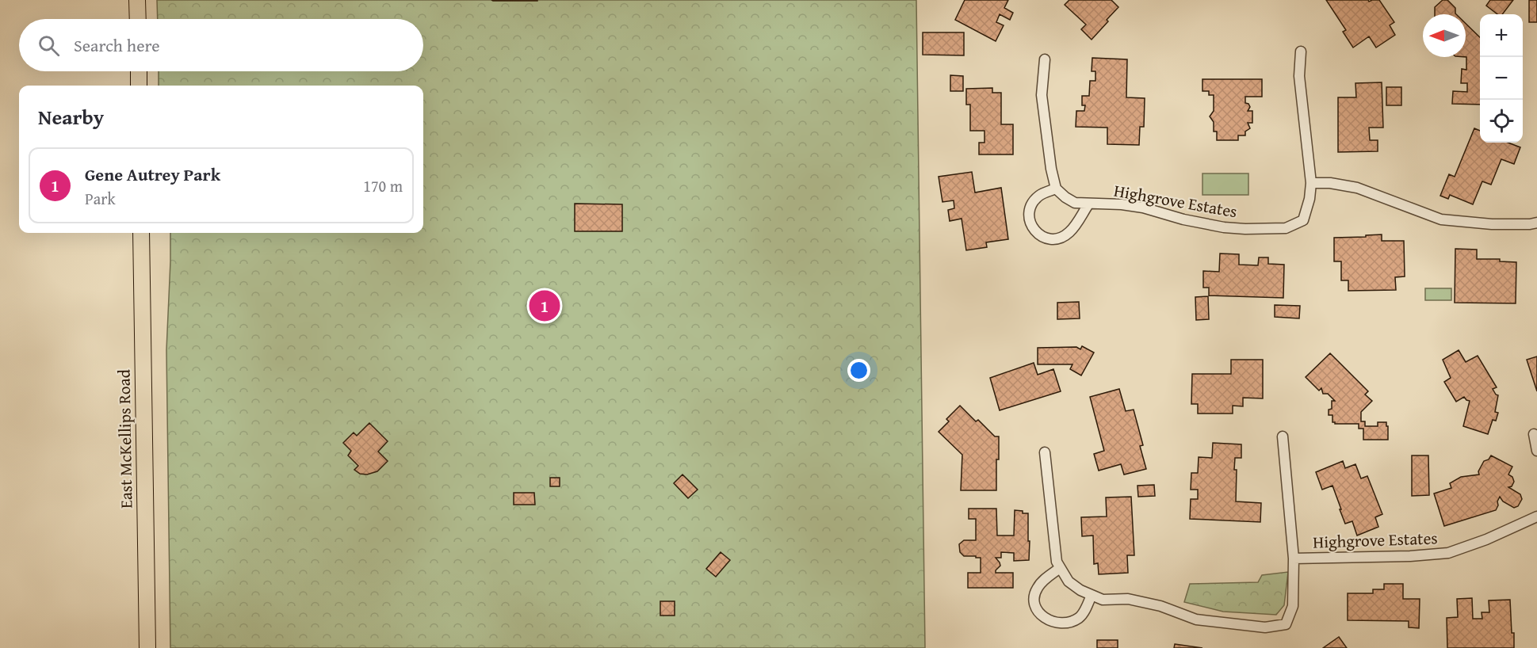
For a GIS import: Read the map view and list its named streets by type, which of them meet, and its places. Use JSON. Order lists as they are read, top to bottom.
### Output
{
  "streets": {
    "main road": ["East McKellips Road"],
    "street": ["Highgrove Estates"]
  },
  "north": "left",
  "page": {
    "map_buttons": ["+", "−"],
    "search": "Search here",
    "heading": "Nearby",
    "list": [
      {
        "mark": "1",
        "name": "Gene Autrey Park",
        "note": "Park",
        "value": "170 m"
      }
    ],
    "pins": "1"
  }
}
